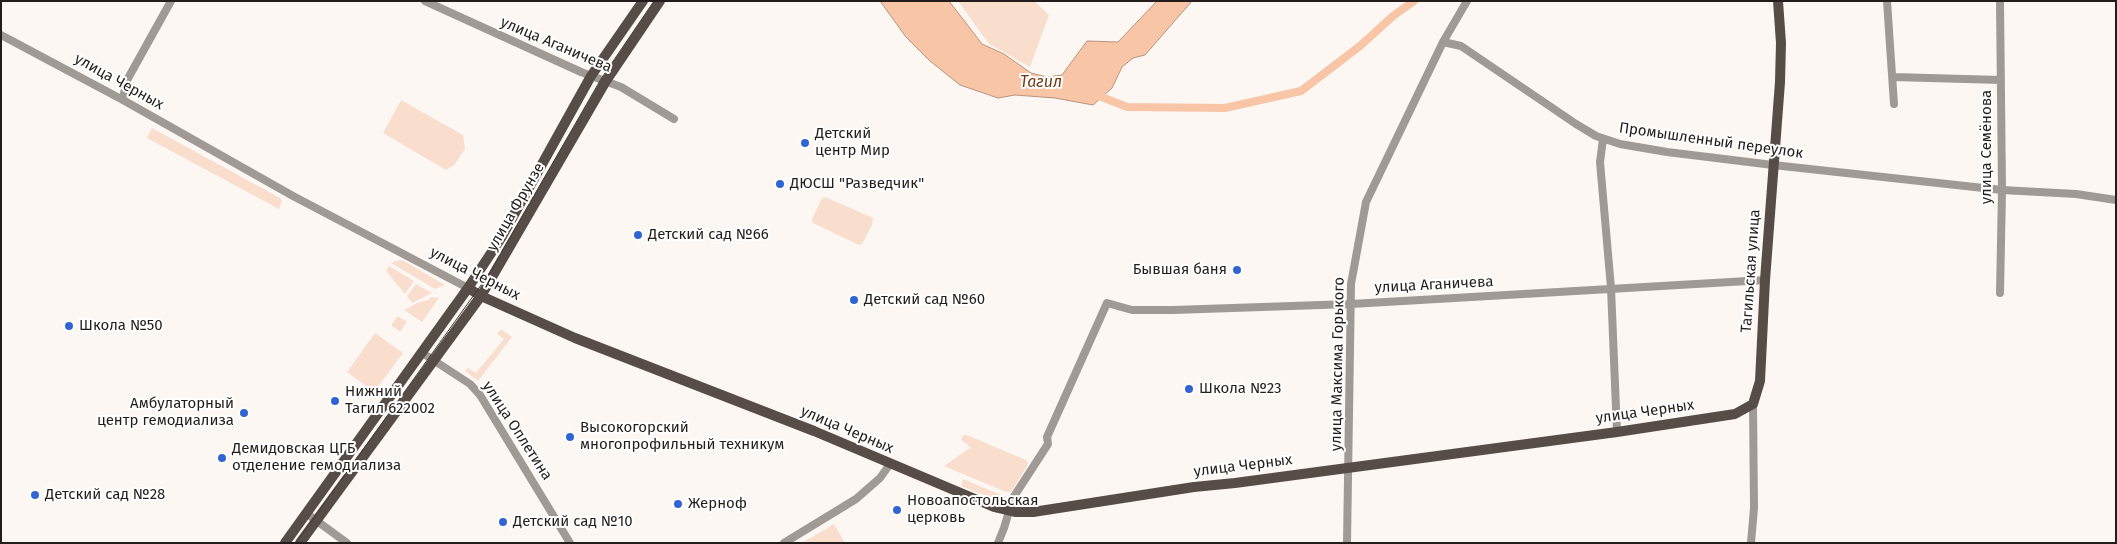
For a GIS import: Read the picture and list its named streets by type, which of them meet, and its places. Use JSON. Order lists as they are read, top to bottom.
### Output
{
  "streets": {
    "main road": ["улица Черных", "улица Фрунзе", "Тагильская улица"],
    "street": [
      "улица Аганичева",
      "Промышленный переулок",
      "улица Семёнова",
      "улица Максима Горького",
      "улица Оплетина"
    ]
  },
  "crossings": [
    ["улица Аганичева", "улица Черных"],
    ["улица Аганичева", "улица Фрунзе"],
    ["улица Аганичева", "Тагильская улица"],
    ["улица Аганичева", "улица Максима Горького"],
    ["улица Черных", "улица Фрунзе"],
    ["улица Черных", "Тагильская улица"],
    ["улица Черных", "улица Максима Горького"],
    ["Промышленный переулок", "улица Семёнова"],
    ["Промышленный переулок", "Тагильская улица"],
    ["Промышленный переулок", "улица Максима Горького"],
    ["улица Фрунзе", "улица Оплетина"]
  ],
  "water": ["Тагил"],
  "places": [
    "Детский центр Мир",
    "ДЮСШ \"Разведчик\"",
    "Детский сад №66",
    "Бывшая баня",
    "Детский сад №60",
    "Школа №50",
    "Школа №23",
    "Нижний Тагил 622002",
    "Амбулаторный центр гемодиализа",
    "Высокогорский многопрофильный техникум",
    "Демидовская ЦГБ отделение гемодиализа",
    "Детский сад №28",
    "Жерноф",
    "Новоапостольская церковь",
    "Детский сад №10"
  ]
}
